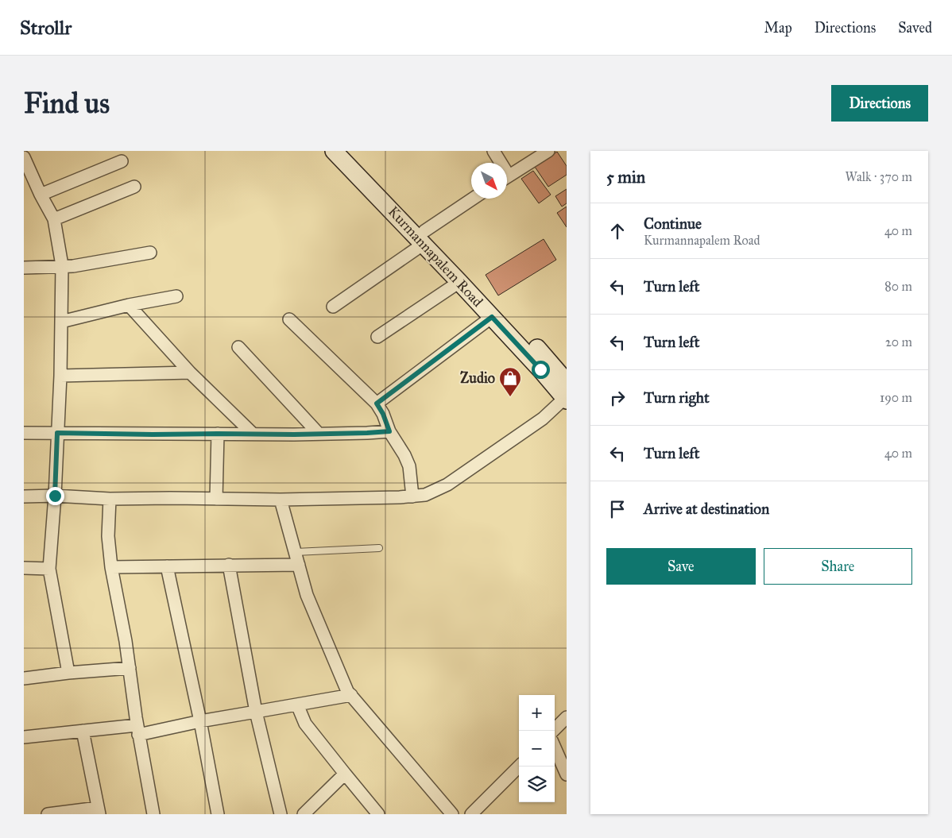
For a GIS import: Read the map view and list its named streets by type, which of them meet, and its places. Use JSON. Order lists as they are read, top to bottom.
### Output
{
  "streets": {
    "main road": ["Kurmannapalem Road"]
  },
  "places": {
    "shop": ["Zudio"]
  },
  "north": "bottom right",
  "page": {
    "header": "Strollr",
    "nav": ["Map", "Directions", "Saved"],
    "buttons": [
      "Directions",
      ["Save", "Share"]
    ],
    "title": "Find us",
    "heading": ["5 min", "Walk · 370 m"],
    "list": [
      ["Continue", "Kurmannapalem Road", "40 m"],
      ["Turn left", "80 m"],
      ["Turn left", "20 m"],
      ["Turn right", "190 m"],
      ["Turn left", "40 m"],
      "Arrive at destination"
    ],
    "map_buttons": ["+", "−"]
  }
}
